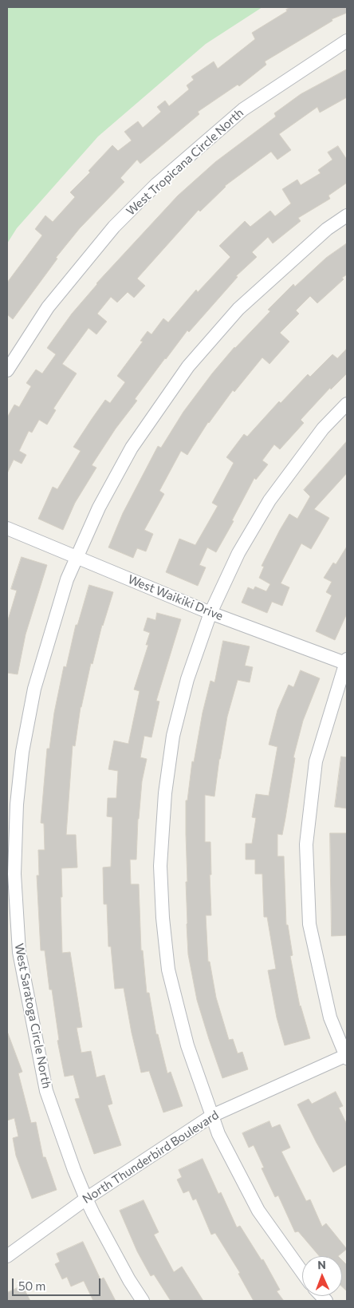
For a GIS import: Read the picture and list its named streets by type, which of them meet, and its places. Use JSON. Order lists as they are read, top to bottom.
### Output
{
  "streets": {
    "street": [
      "West Tropicana Circle North",
      "West Waikiki Drive",
      "West Saratoga Circle North",
      "North Thunderbird Boulevard"
    ]
  },
  "crossings": [
    ["West Waikiki Drive", "West Saratoga Circle North"],
    ["West Saratoga Circle North", "North Thunderbird Boulevard"]
  ],
  "scale_bar": "50 m",
  "north": "top"
}
